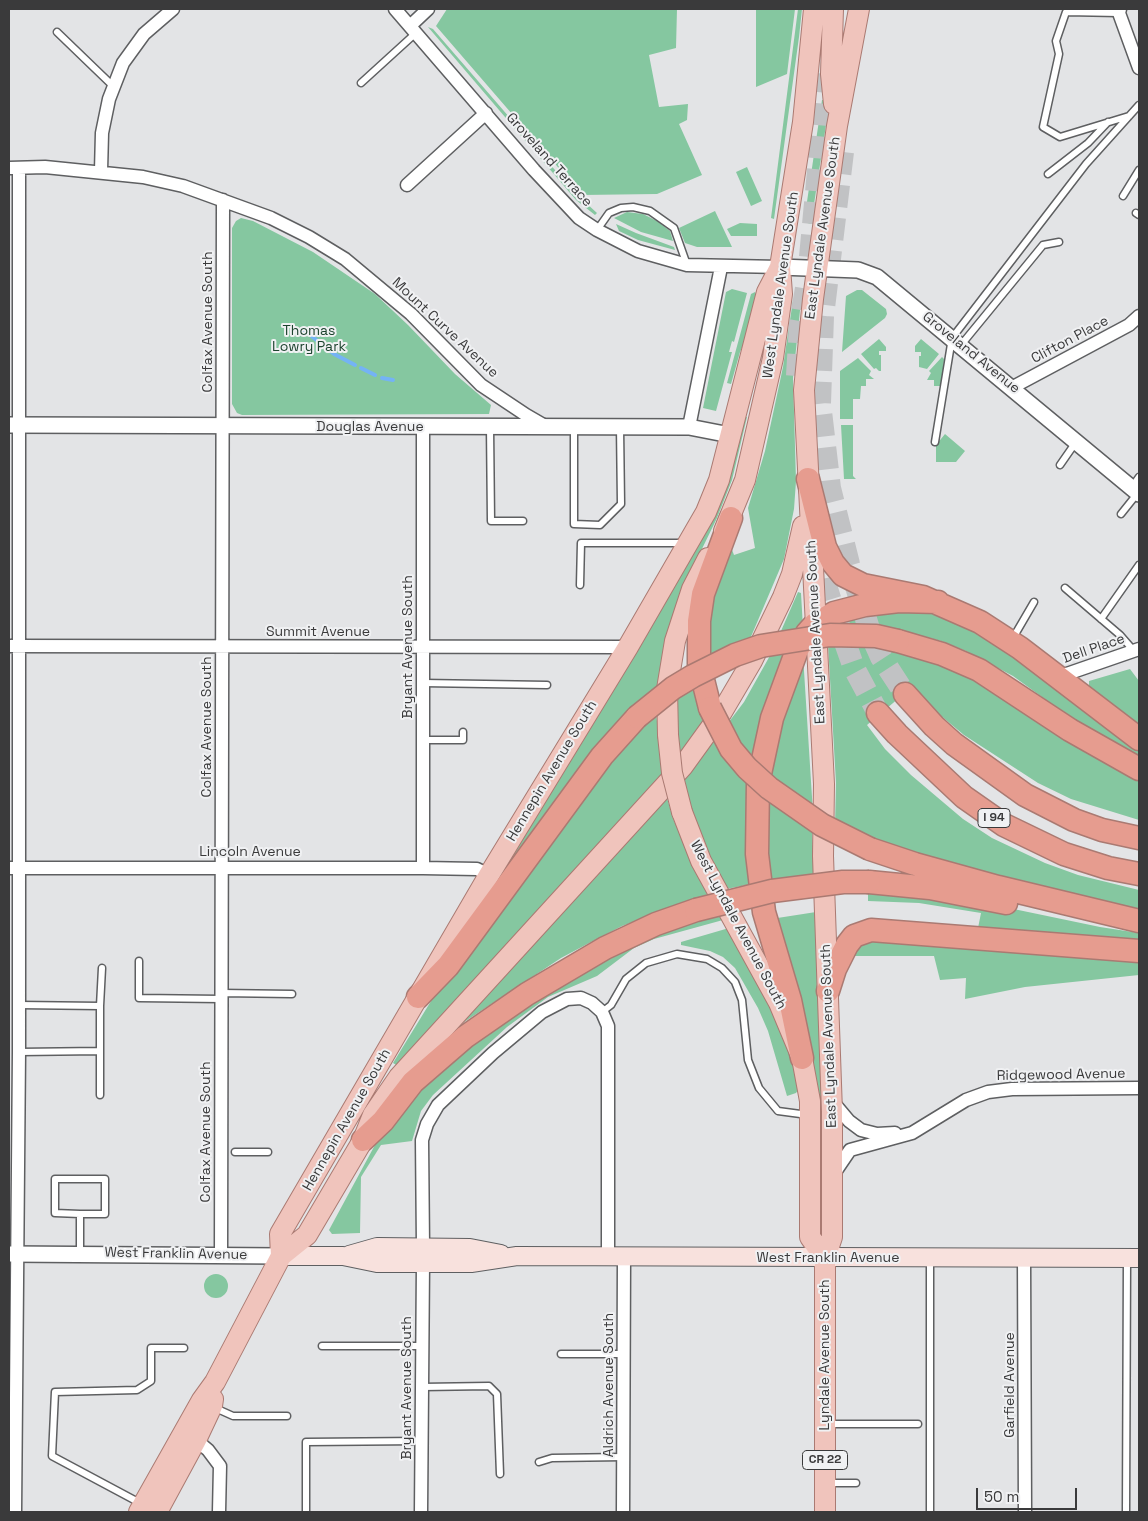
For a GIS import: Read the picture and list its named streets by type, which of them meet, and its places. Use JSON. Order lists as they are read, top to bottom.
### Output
{
  "streets": {
    "highway": ["I 94"],
    "main road": [
      "East Lyndale Avenue South",
      "West Lyndale Avenue South",
      "Hennepin Avenue South",
      "West Franklin Avenue",
      "Lyndale Avenue South",
      "CR 22"
    ],
    "street": [
      "Groveland Terrace",
      "Colfax Avenue South",
      "Mount Curve Avenue",
      "Clifton Place",
      "Groveland Avenue",
      "Douglas Avenue",
      "Summit Avenue",
      "Bryant Avenue South",
      "Dell Place",
      "Lincoln Avenue",
      "Ridgewood Avenue",
      "Aldrich Avenue South",
      "Garfield Avenue"
    ]
  },
  "crossings": [
    ["Groveland Terrace", "West Lyndale Avenue South"],
    ["Groveland Terrace", "Groveland Avenue"],
    ["Groveland Terrace", "Hennepin Avenue South"],
    ["East Lyndale Avenue South", "West Lyndale Avenue South"],
    ["East Lyndale Avenue South", "Groveland Avenue"],
    ["East Lyndale Avenue South", "Hennepin Avenue South"],
    ["East Lyndale Avenue South", "Ridgewood Avenue"],
    ["East Lyndale Avenue South", "West Franklin Avenue"],
    ["East Lyndale Avenue South", "Lyndale Avenue South"],
    ["West Lyndale Avenue South", "Groveland Avenue"],
    ["West Lyndale Avenue South", "Hennepin Avenue South"],
    ["West Lyndale Avenue South", "West Franklin Avenue"],
    ["West Lyndale Avenue South", "Lyndale Avenue South"],
    ["Colfax Avenue South", "Mount Curve Avenue"],
    ["Colfax Avenue South", "Douglas Avenue"],
    ["Colfax Avenue South", "Summit Avenue"],
    ["Colfax Avenue South", "Lincoln Avenue"],
    ["Colfax Avenue South", "West Franklin Avenue"],
    ["Mount Curve Avenue", "Douglas Avenue"],
    ["Clifton Place", "Groveland Avenue"],
    ["Groveland Avenue", "Hennepin Avenue South"],
    ["Douglas Avenue", "Bryant Avenue South"],
    ["Douglas Avenue", "Hennepin Avenue South"],
    ["Summit Avenue", "Bryant Avenue South"],
    ["Summit Avenue", "Hennepin Avenue South"],
    ["Bryant Avenue South", "Lincoln Avenue"],
    ["Bryant Avenue South", "West Franklin Avenue"],
    ["Bryant Avenue South", "Aldrich Avenue South"],
    ["Hennepin Avenue South", "Lincoln Avenue"],
    ["Hennepin Avenue South", "West Franklin Avenue"],
    ["West Franklin Avenue", "Lyndale Avenue South"],
    ["West Franklin Avenue", "Aldrich Avenue South"],
    ["West Franklin Avenue", "Garfield Avenue"]
  ],
  "parks": ["Thomas Lowry Park"],
  "scale_bar": "50 m"
}
